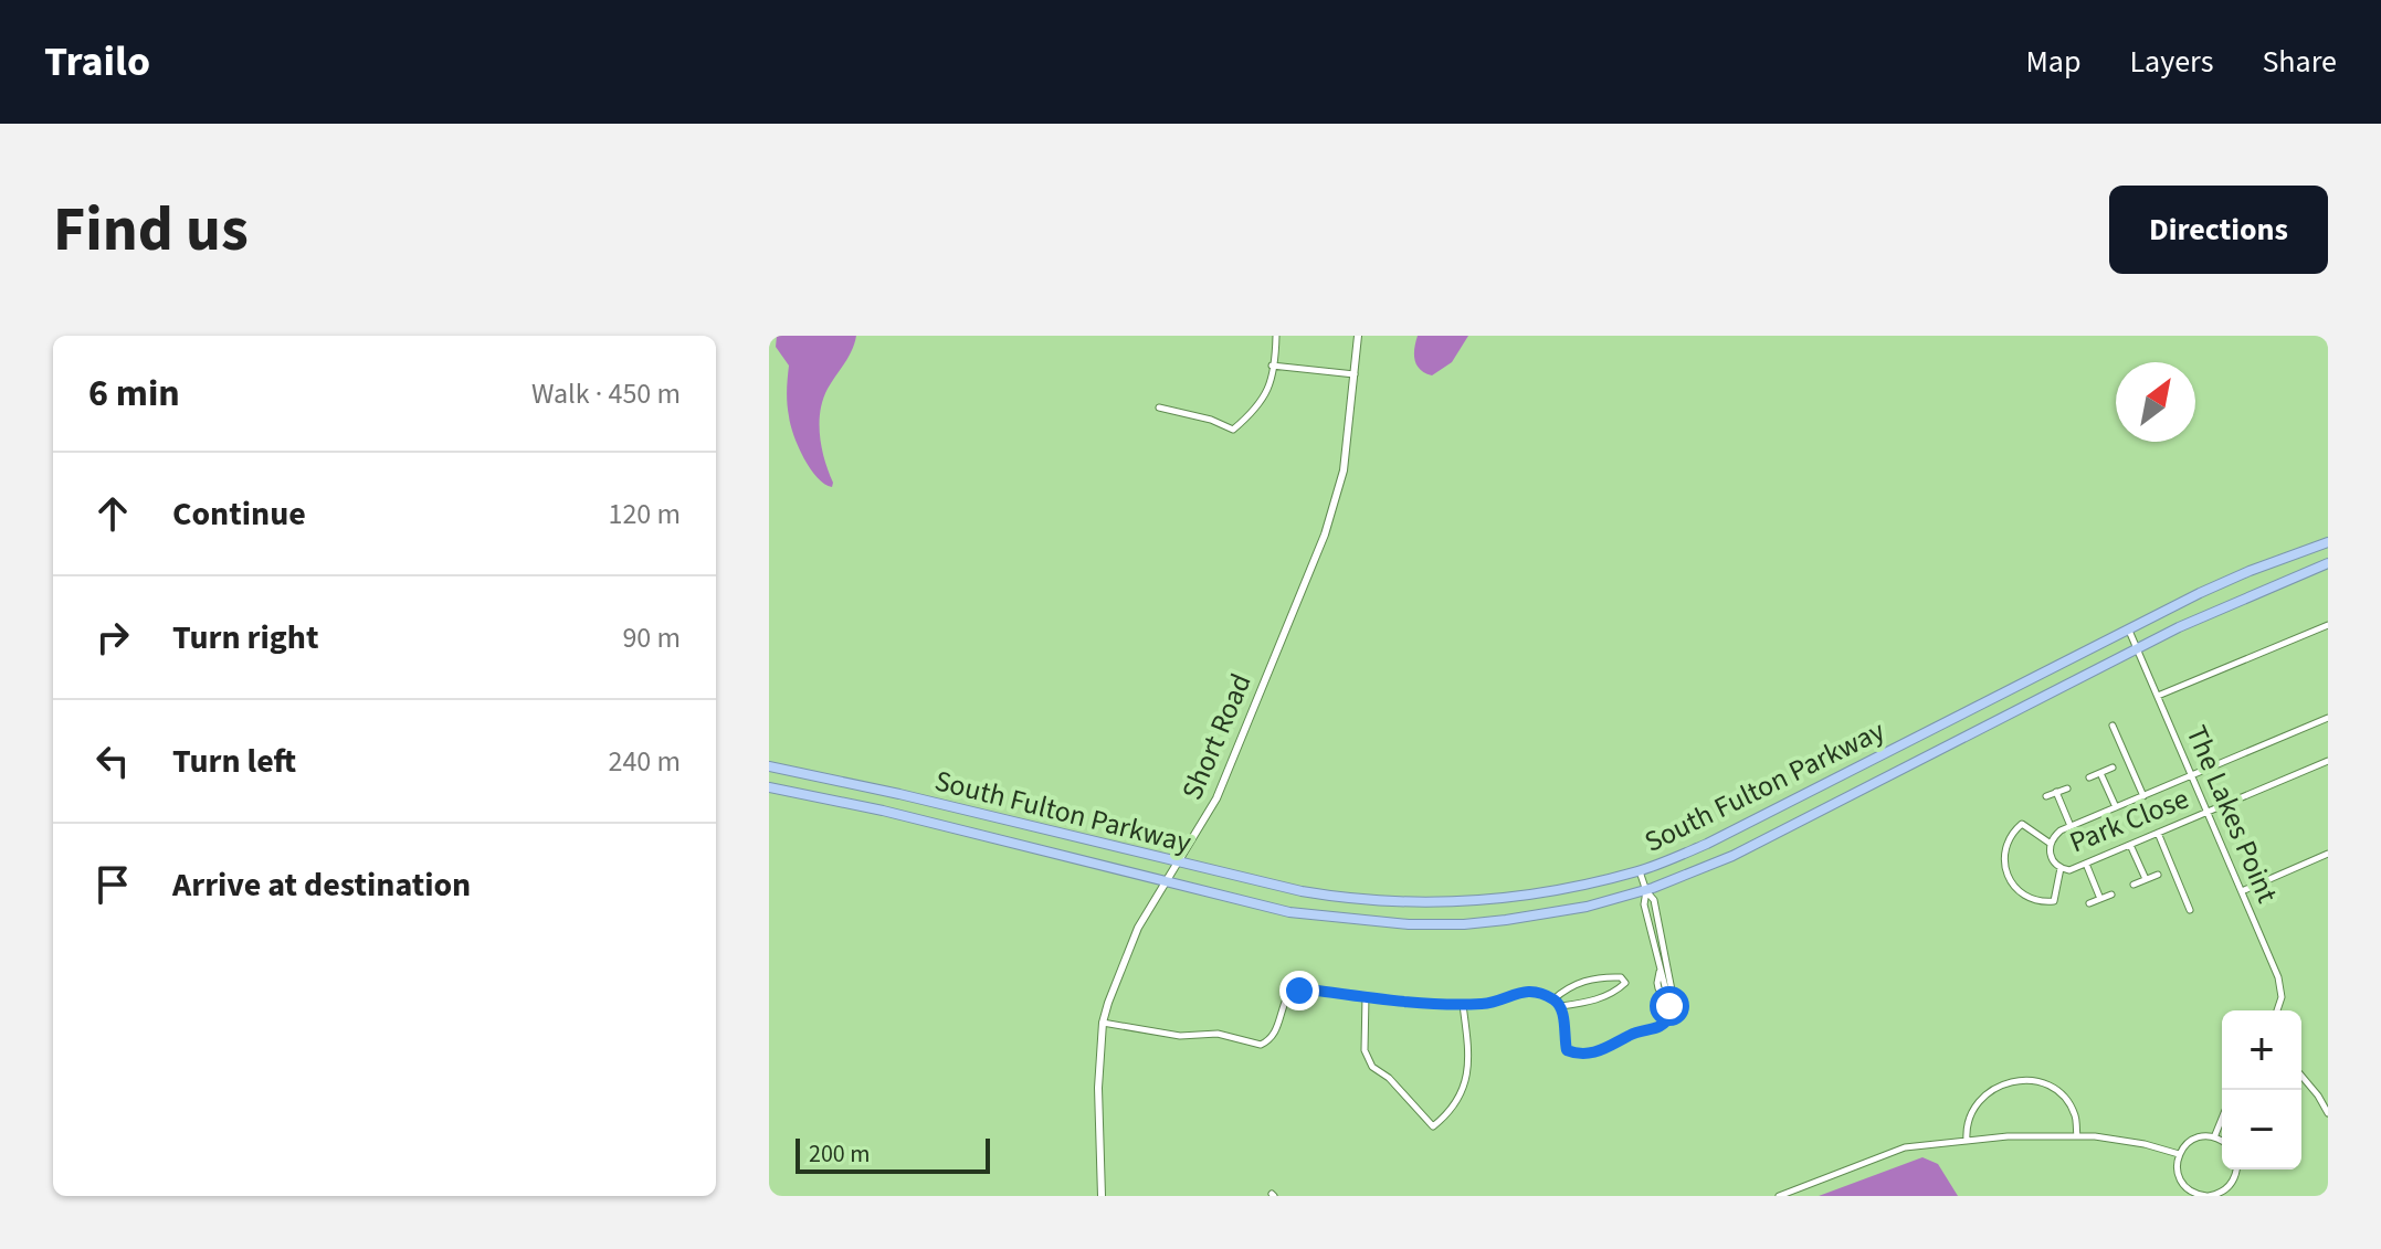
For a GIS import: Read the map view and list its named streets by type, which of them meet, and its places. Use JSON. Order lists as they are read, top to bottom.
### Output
{
  "streets": {
    "highway": ["South Fulton Parkway"],
    "street": ["Short Road", "The Lakes Point", "Park Close"]
  },
  "crossings": [
    ["Short Road", "South Fulton Parkway"],
    ["South Fulton Parkway", "The Lakes Point"],
    ["The Lakes Point", "Park Close"]
  ],
  "scale_bar": "200 m",
  "north": "top right",
  "page": {
    "header": "Trailo",
    "nav": ["Map", "Layers", "Share"],
    "buttons": "Directions",
    "title": "Find us",
    "heading": ["6 min", "Walk · 450 m"],
    "list": [
      ["Continue", "120 m"],
      ["Turn right", "90 m"],
      ["Turn left", "240 m"],
      "Arrive at destination"
    ],
    "map_buttons": ["+", "−"],
    "scale": "200 m"
  }
}
